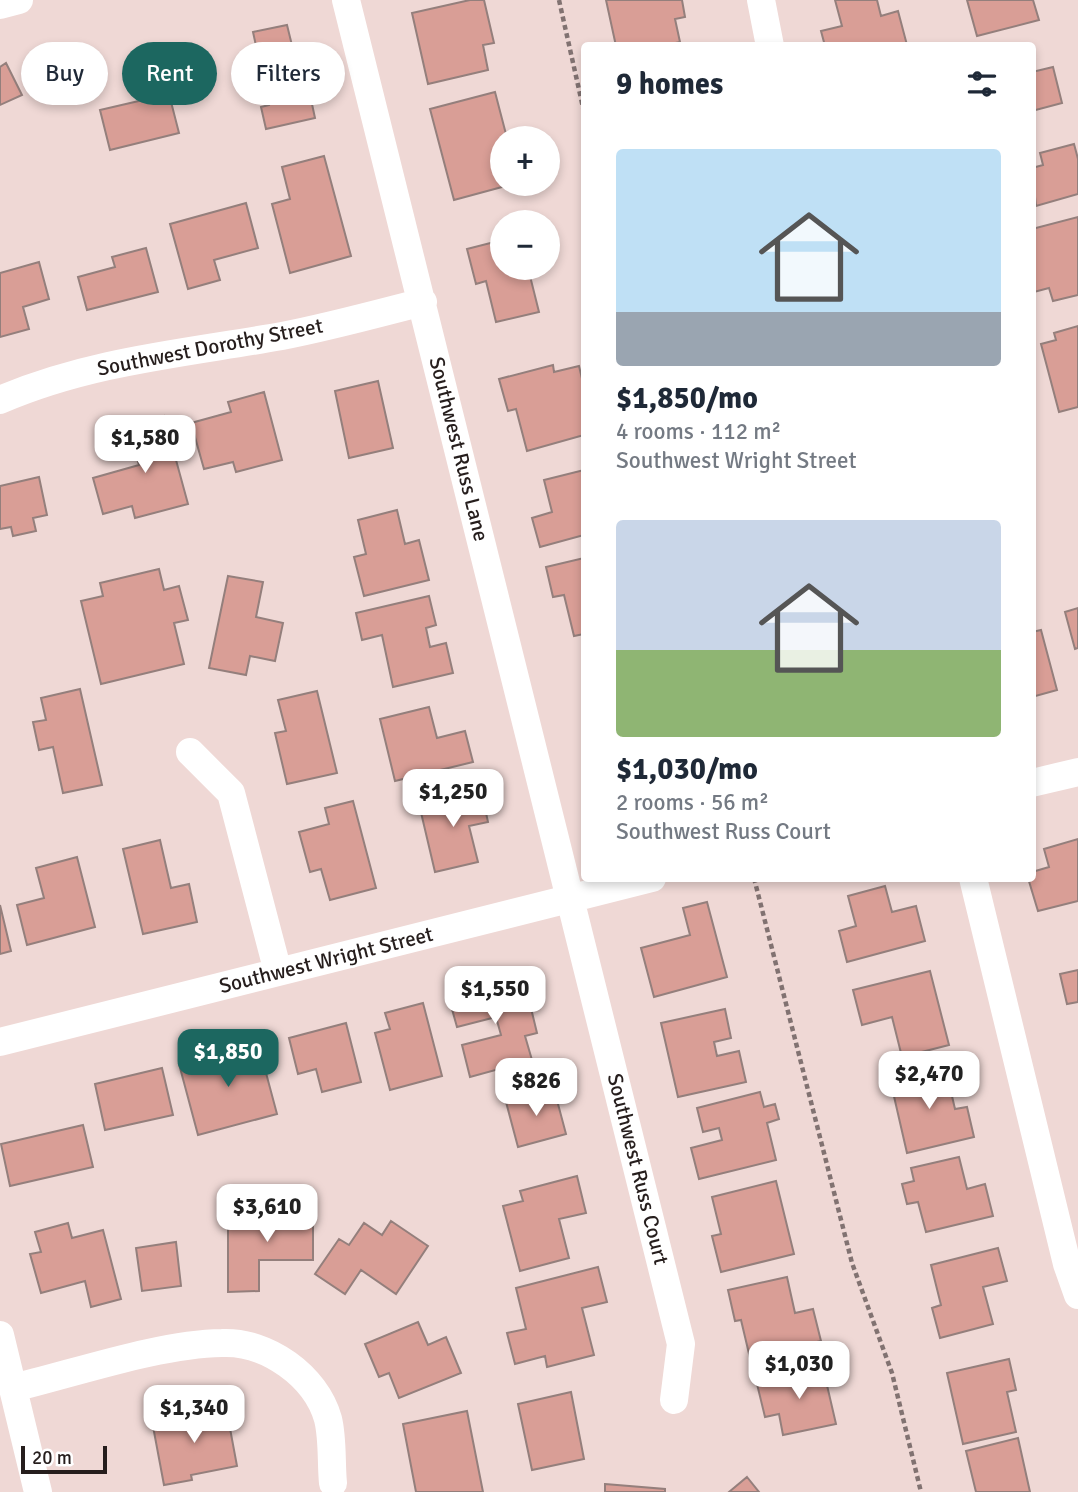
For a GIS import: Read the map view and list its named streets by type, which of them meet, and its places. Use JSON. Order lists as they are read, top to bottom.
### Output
{
  "streets": {
    "street": [
      "Southwest Dorothy Street",
      "Southwest Russ Lane",
      "Southwest Wright Street",
      "Southwest Russ Court"
    ]
  },
  "crossings": [
    ["Southwest Dorothy Street", "Southwest Russ Lane"],
    ["Southwest Russ Lane", "Southwest Wright Street"],
    ["Southwest Russ Lane", "Southwest Russ Court"],
    ["Southwest Wright Street", "Southwest Russ Court"]
  ],
  "scale_bar": "20 m",
  "page": {
    "chip": ["Buy", "Rent", "Filters"],
    "heading": "9 homes",
    "map_buttons": ["+", "−"],
    "list": [
      {
        "name": "$1,850/mo",
        "note": "4 rooms · 112 m² · Southwest Wright Street"
      },
      {
        "name": "$1,030/mo",
        "note": "2 rooms · 56 m² · Southwest Russ Court"
      }
    ],
    "price": [
      "$1,580",
      "$1,250",
      "$1,550",
      "$1,850",
      "$2,470",
      "$826",
      "$3,610",
      "$1,030",
      "$1,340"
    ],
    "scale": "20 m"
  }
}
